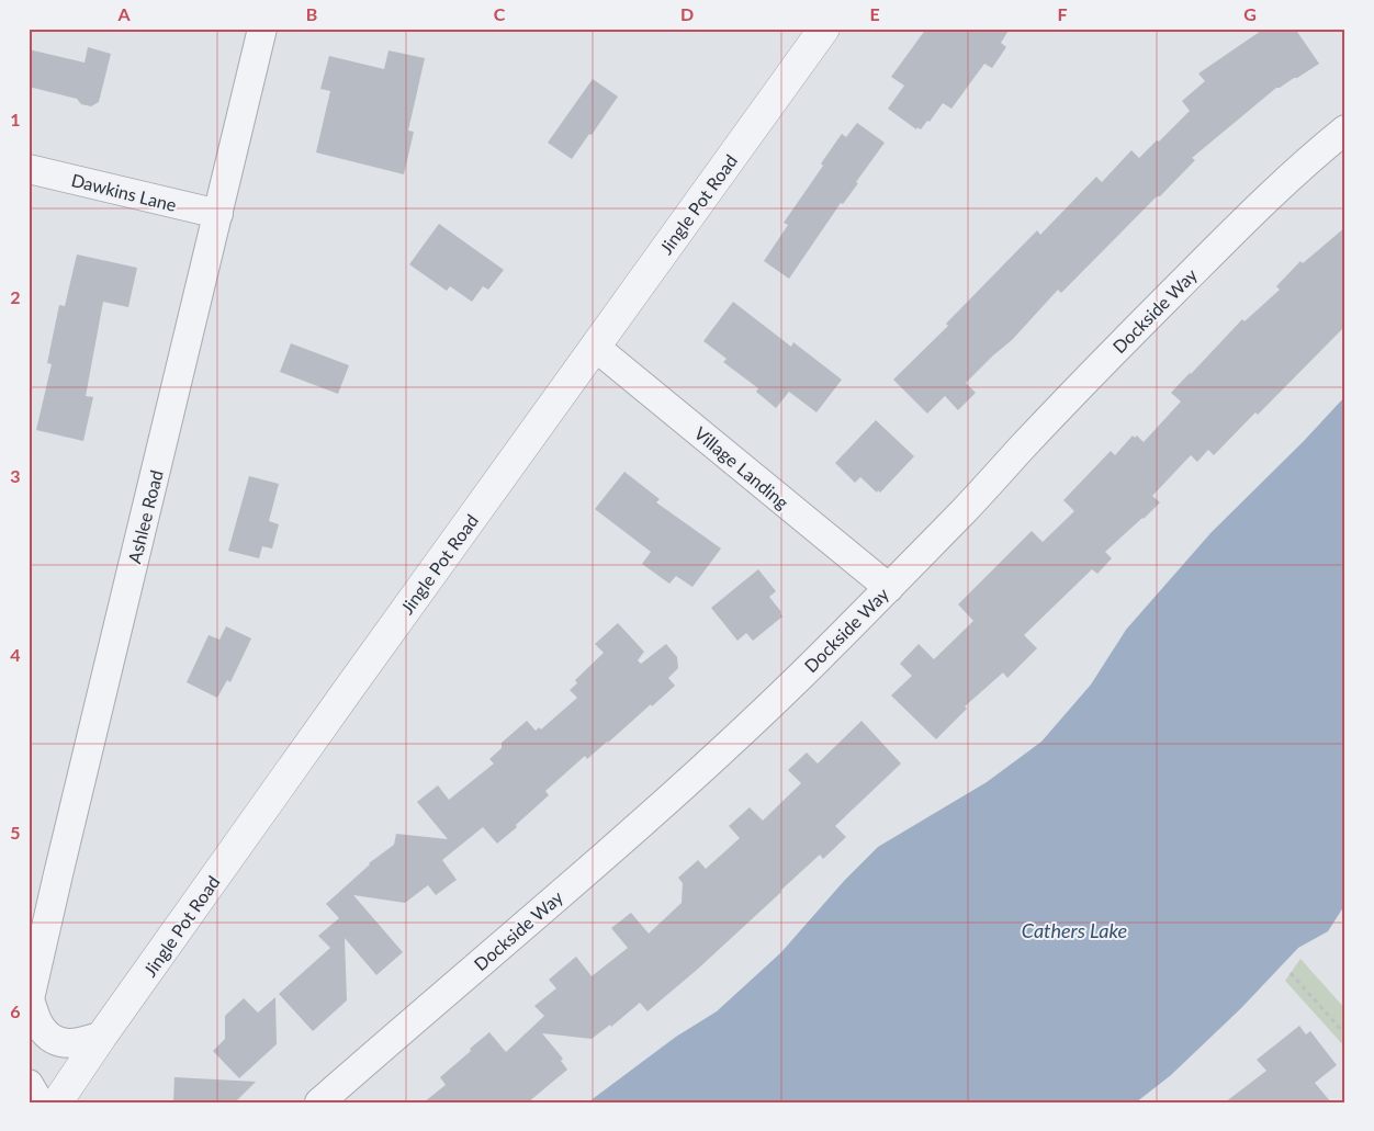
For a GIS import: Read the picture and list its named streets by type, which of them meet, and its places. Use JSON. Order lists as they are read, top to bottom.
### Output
{
  "streets": {
    "street": [
      "Dawkins Lane",
      "Jingle Pot Road",
      "Dockside Way",
      "Village Landing",
      "Ashlee Road"
    ]
  },
  "crossings": [
    ["Dawkins Lane", "Ashlee Road"],
    ["Jingle Pot Road", "Village Landing"],
    ["Dockside Way", "Village Landing"]
  ],
  "water": ["Cathers Lake"],
  "grid": {
    "columns": [
      "A",
      "B",
      "C",
      "D",
      "E",
      "F",
      "G"
    ],
    "rows": [
      "1",
      "2",
      "3",
      "4",
      "5",
      "6"
    ]
  }
}
